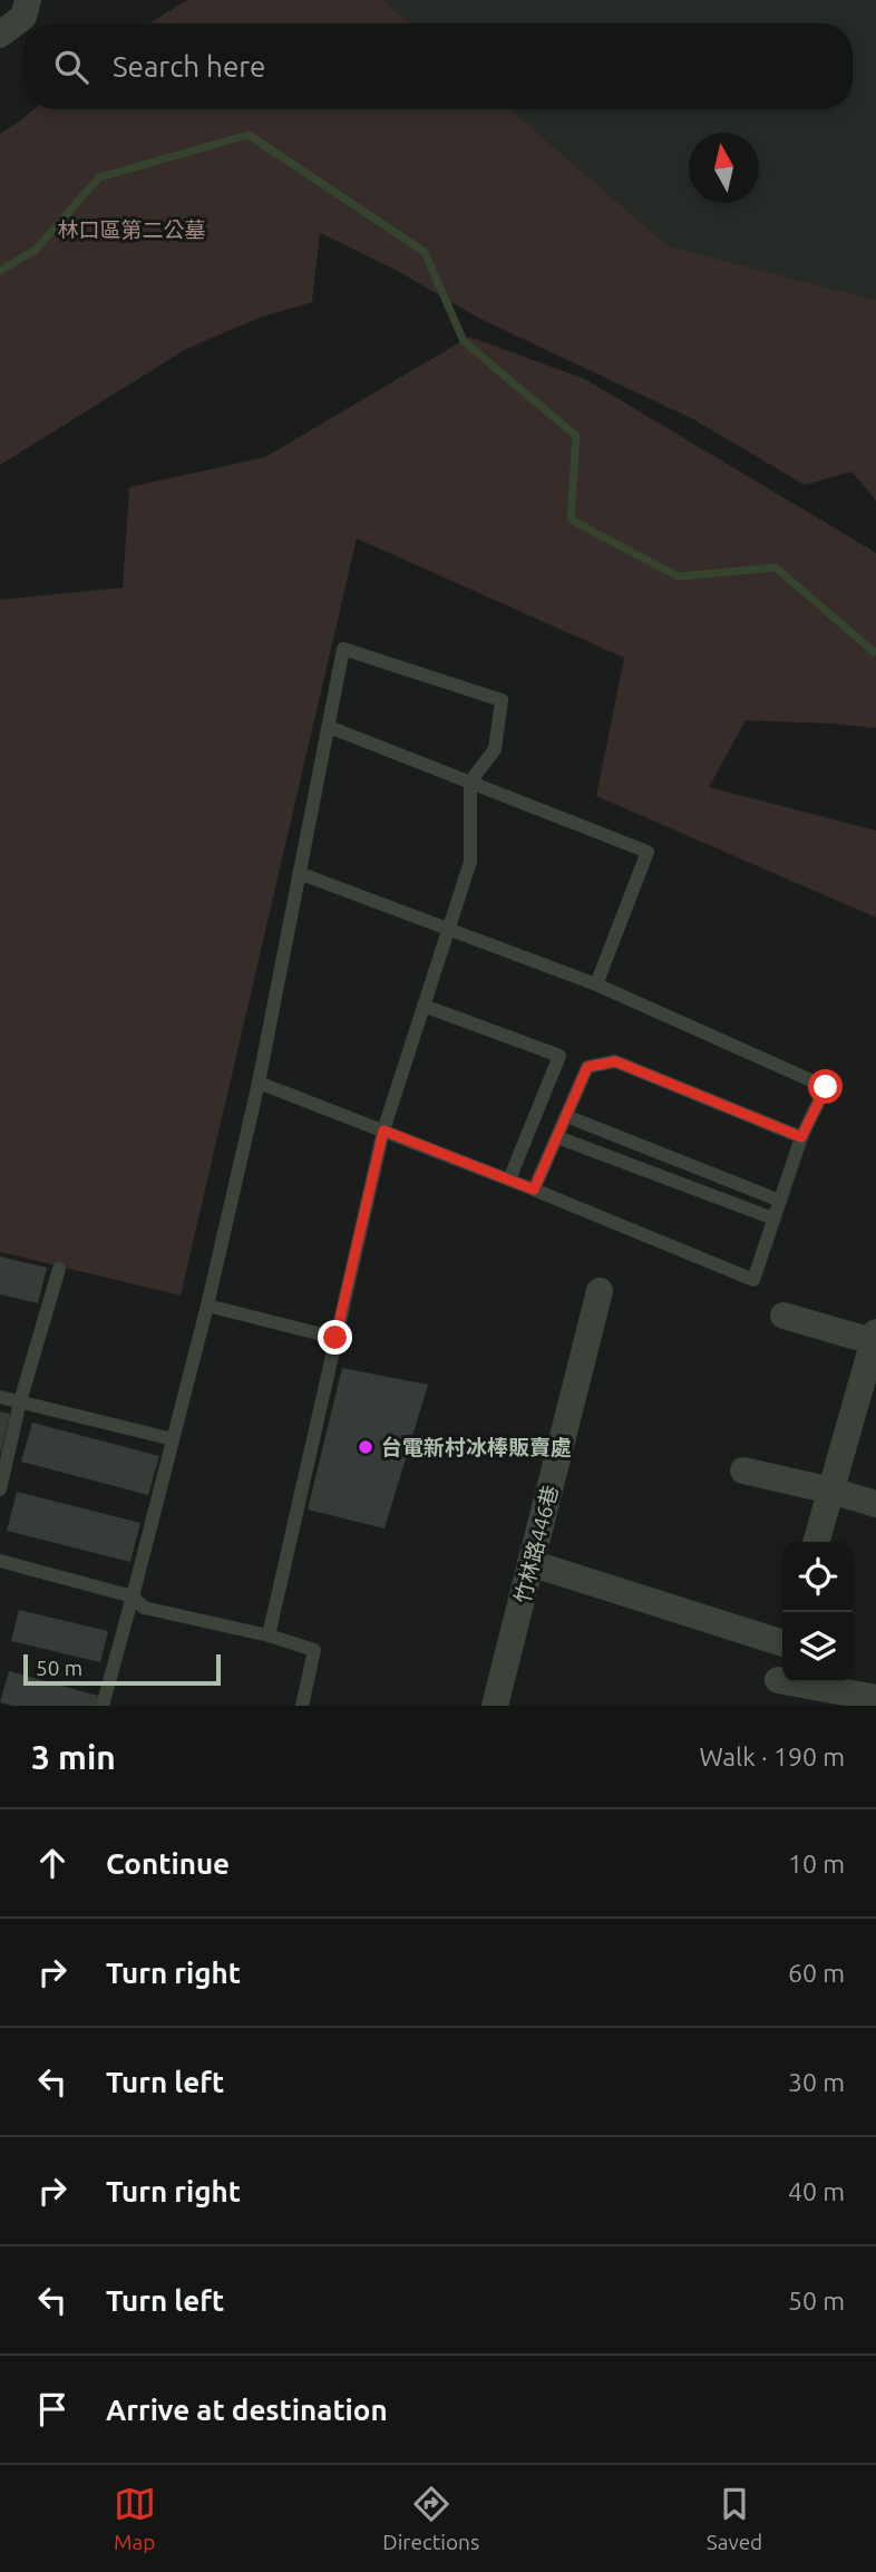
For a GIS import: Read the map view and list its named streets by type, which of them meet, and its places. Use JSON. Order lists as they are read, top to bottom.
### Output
{
  "streets": {
    "street": ["竹林路446巷"]
  },
  "parks": ["林口區第二公墓"],
  "places": ["台電新村冰棒販賣處"],
  "scale_bar": "50 m",
  "north": "top",
  "page": {
    "search": "Search here",
    "scale": "50 m",
    "heading": ["3 min", "Walk · 190 m"],
    "list": [
      ["Continue", "10 m"],
      ["Turn right", "60 m"],
      ["Turn left", "30 m"],
      ["Turn right", "40 m"],
      ["Turn left", "50 m"],
      "Arrive at destination"
    ],
    "nav": ["Map", "Directions", "Saved"]
  }
}
